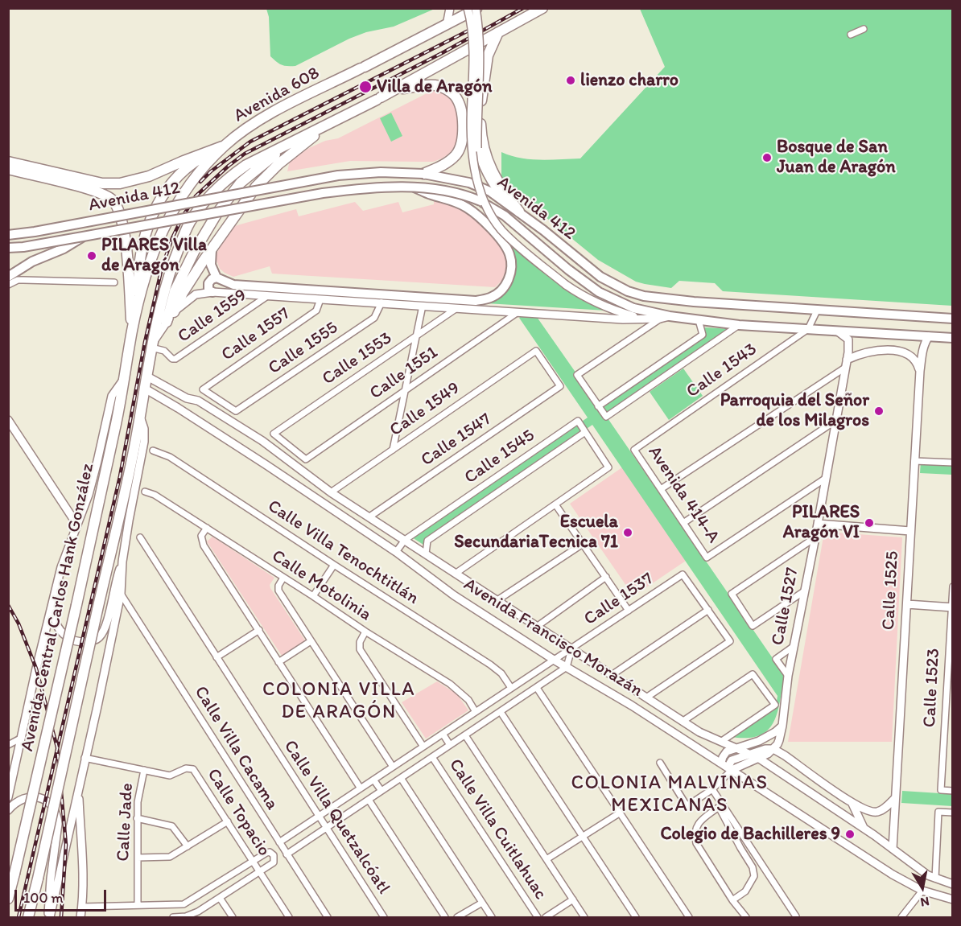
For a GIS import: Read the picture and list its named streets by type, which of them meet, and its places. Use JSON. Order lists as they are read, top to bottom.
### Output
{
  "streets": {
    "highway": ["Avenida 608", "Avenida Central Carlos Hank González"],
    "main road": ["Avenida 412"],
    "street": [
      "Calle 1559",
      "Calle 1557",
      "Calle 1555",
      "Calle 1553",
      "Calle 1543",
      "Calle 1551",
      "Calle 1549",
      "Calle 1547",
      "Calle 1545",
      "Avenida 414-A",
      "Calle Villa Tenochtitlán",
      "Calle Motolinia",
      "Calle 1525",
      "Calle 1537",
      "Calle 1527",
      "Avenida Francisco Morazán",
      "Calle 1523",
      "Calle Villa Cacama",
      "Calle Topacio",
      "Calle Villa Quetzalcóatl",
      "Calle Jade",
      "Calle Villa Cuitlahuac"
    ]
  },
  "crossings": [
    ["Avenida 608", "Avenida Central Carlos Hank González"],
    ["Avenida 412", "Calle 1559"],
    ["Avenida 412", "Calle 1557"],
    ["Avenida 412", "Calle 1555"],
    ["Avenida 412", "Calle 1553"],
    ["Avenida 412", "Calle 1543"],
    ["Avenida 412", "Calle 1551"],
    ["Avenida 412", "Calle 1525"],
    ["Avenida 412", "Calle 1527"],
    ["Calle 1557", "Calle 1555"],
    ["Calle 1553", "Calle 1551"],
    ["Calle 1543", "Avenida 414-A"],
    ["Calle 1549", "Calle 1547"],
    ["Calle 1549", "Avenida Francisco Morazán"],
    ["Calle 1547", "Avenida Francisco Morazán"],
    ["Calle 1545", "Avenida Francisco Morazán"],
    ["Avenida 414-A", "Calle 1527"],
    ["Calle Villa Tenochtitlán", "Calle 1537"],
    ["Calle Motolinia", "Calle 1537"],
    ["Calle 1525", "Avenida Francisco Morazán"],
    ["Calle 1537", "Avenida Francisco Morazán"],
    ["Calle 1537", "Calle Villa Cacama"],
    ["Calle 1537", "Calle Villa Quetzalcóatl"],
    ["Calle Topacio", "Calle Jade"]
  ],
  "districts": ["COLONIA VILLA DE ARAGÓN", "COLONIA MALVINAS MEXICANAS"],
  "places": [
    "lienzo charro",
    "Villa de Aragón",
    "Bosque de San Juan de Aragón",
    "PILARES Villa de Aragón",
    "Parroquia del Señor de los Milagros",
    "PILARES Aragón VI",
    "Escuela SecundariaTecnica 71",
    "Colegio de Bachilleres 9"
  ],
  "scale_bar": "100 m",
  "north": "bottom"
}
